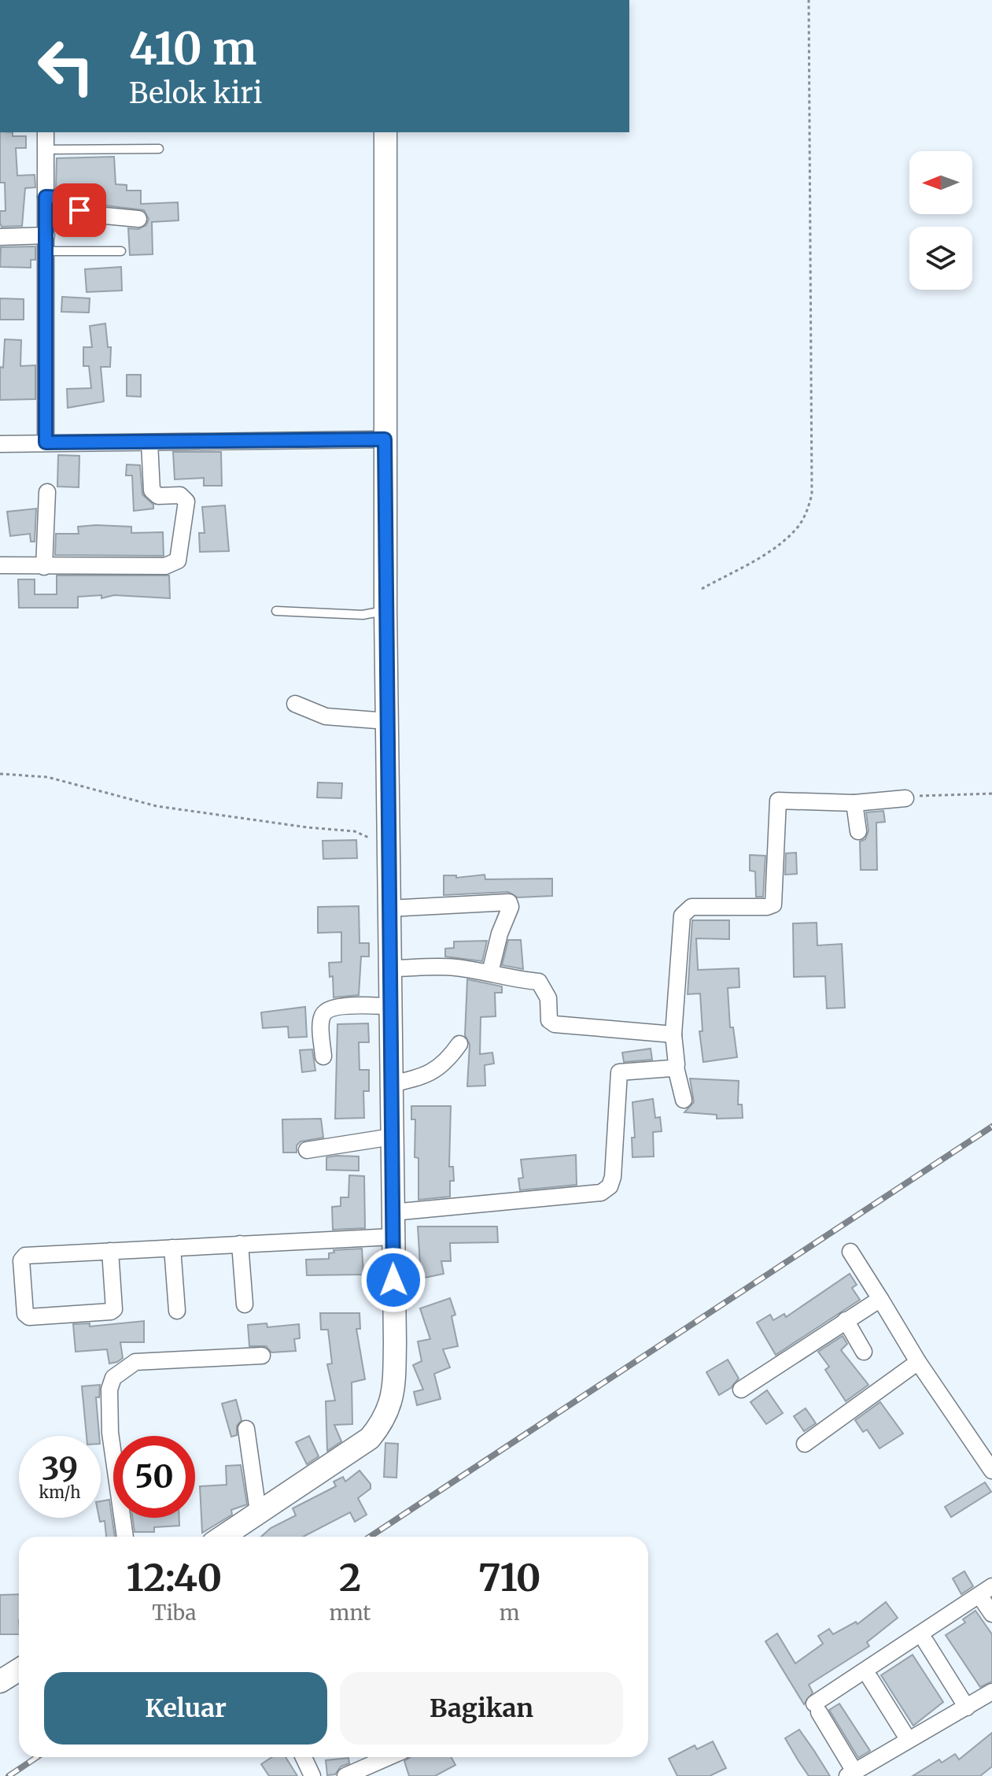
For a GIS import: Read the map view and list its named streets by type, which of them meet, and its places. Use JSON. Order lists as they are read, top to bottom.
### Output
{
  "north": "left",
  "page": {
    "turn": ["410 m", "Belok kiri"],
    "speed": "39 km/h",
    "limit": "50",
    "eta": [
      "12:40",
      "Tiba",
      "2",
      "mnt",
      "710",
      "m"
    ],
    "buttons": ["Keluar", "Bagikan"]
  }
}
